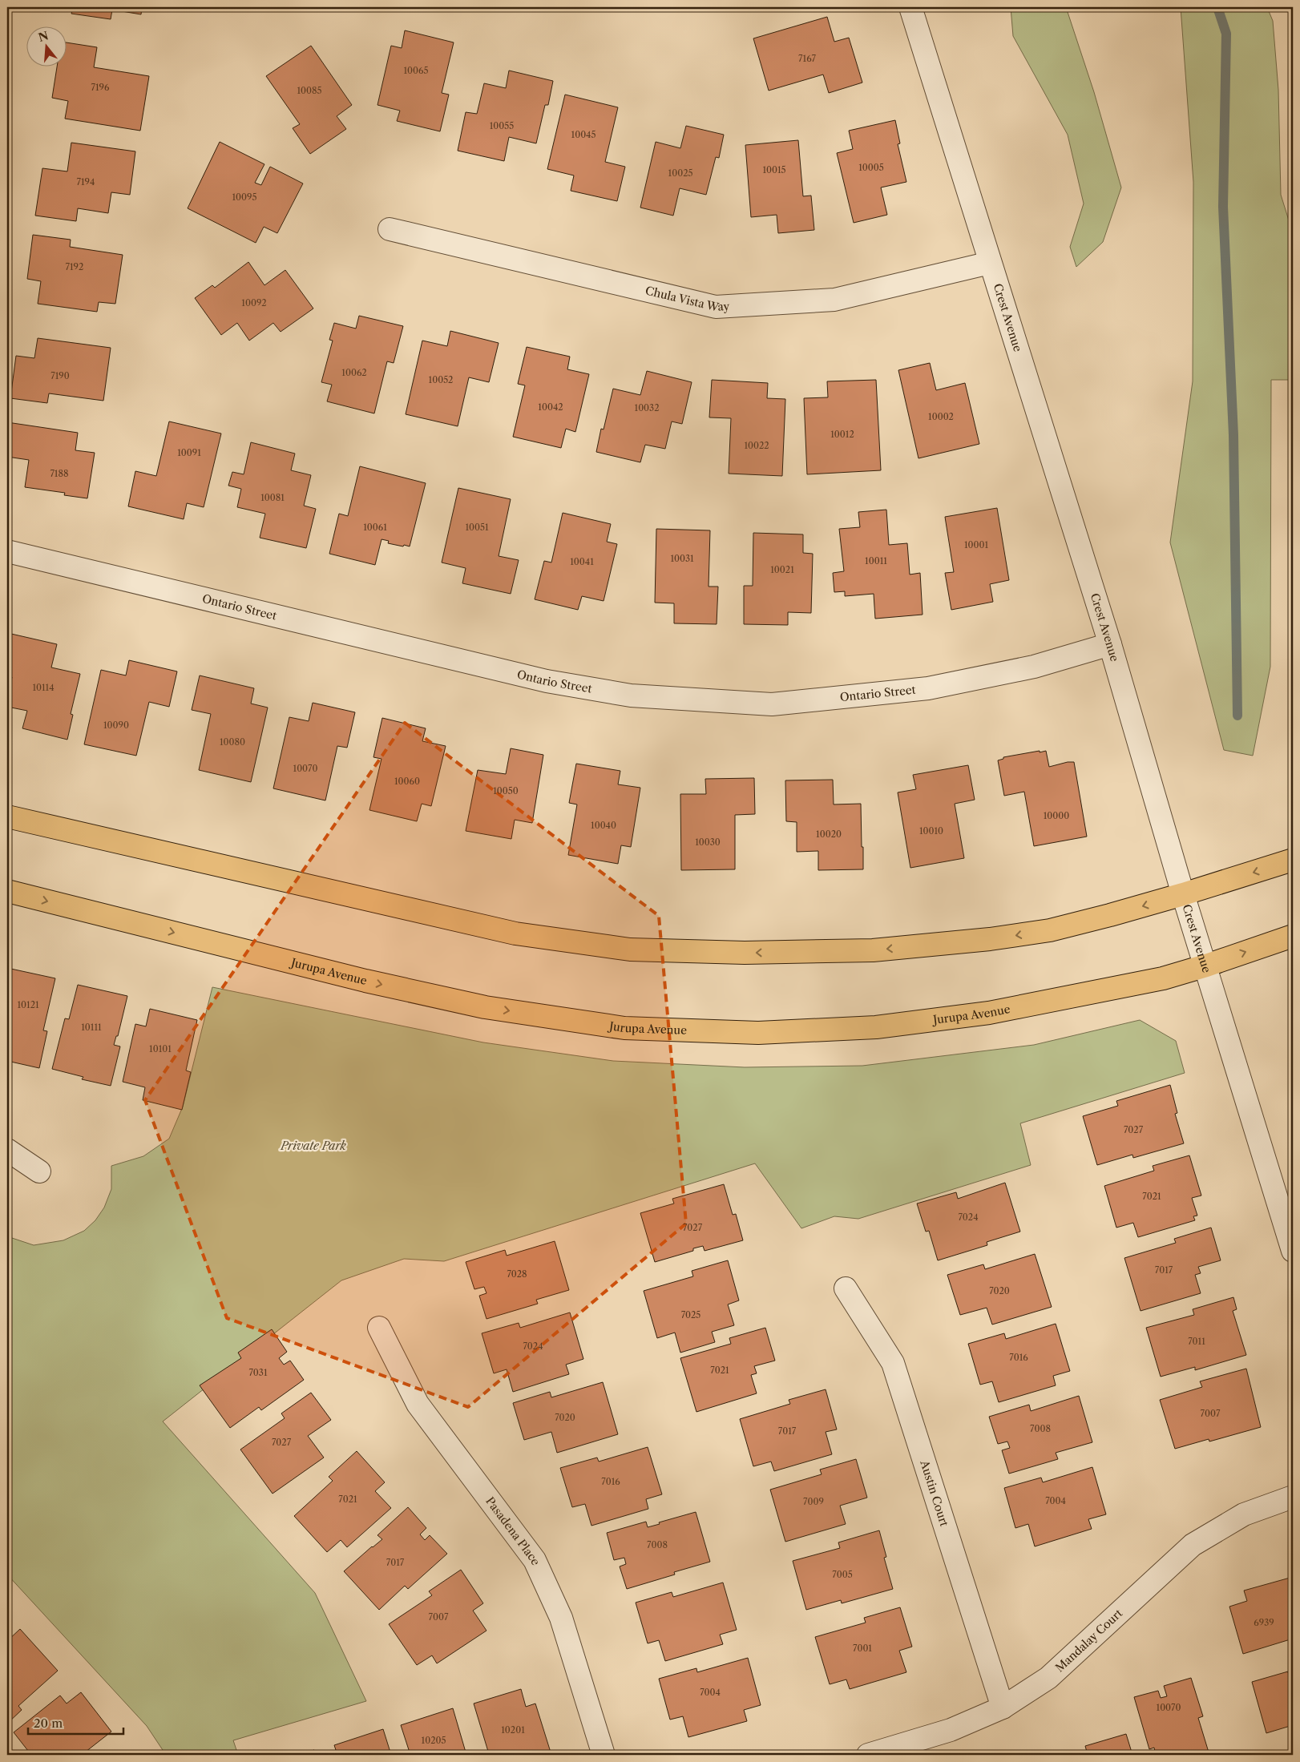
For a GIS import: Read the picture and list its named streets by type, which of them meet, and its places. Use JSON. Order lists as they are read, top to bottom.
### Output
{
  "streets": {
    "main road": ["Jurupa Avenue"],
    "street": [
      "Chula Vista Way",
      "Crest Avenue",
      "Ontario Street",
      "Austin Court",
      "Pasadena Place",
      "Mandalay Court"
    ]
  },
  "crossings": [
    ["Chula Vista Way", "Crest Avenue"],
    ["Crest Avenue", "Ontario Street"],
    ["Crest Avenue", "Jurupa Avenue"],
    ["Austin Court", "Mandalay Court"]
  ],
  "parks": ["Private Park"],
  "house_numbers": [
    "7167",
    "10065",
    "7196",
    "10085",
    "10055",
    "10045",
    "10005",
    "10015",
    "10025",
    "7194",
    "10095",
    "7192",
    "10092",
    "10062",
    "7190",
    "10052",
    "10042",
    "10032",
    "10002",
    "10012",
    "10022",
    "10091",
    "7188",
    "10081",
    "10061",
    "10051",
    "10001",
    "10031",
    "10011",
    "10041",
    "10021",
    "10114",
    "10090",
    "10080",
    "10070",
    "10060",
    "10050",
    "10000",
    "10040",
    "10010",
    "10020",
    "10030",
    "10121",
    "10111",
    "10101",
    "7027",
    "7021",
    "7024",
    "7027",
    "7017",
    "7028",
    "7020",
    "7025",
    "7011",
    "7024",
    "7016",
    "7021",
    "7031",
    "7007",
    "7020",
    "7008",
    "7017",
    "7027",
    "7016",
    "7021",
    "7004",
    "7009",
    "7008",
    "7017",
    "7005",
    "7007",
    "6939",
    "7001",
    "7004",
    "10070",
    "10201",
    "10205"
  ],
  "scale_bar": "20 m",
  "north": "top"
}
